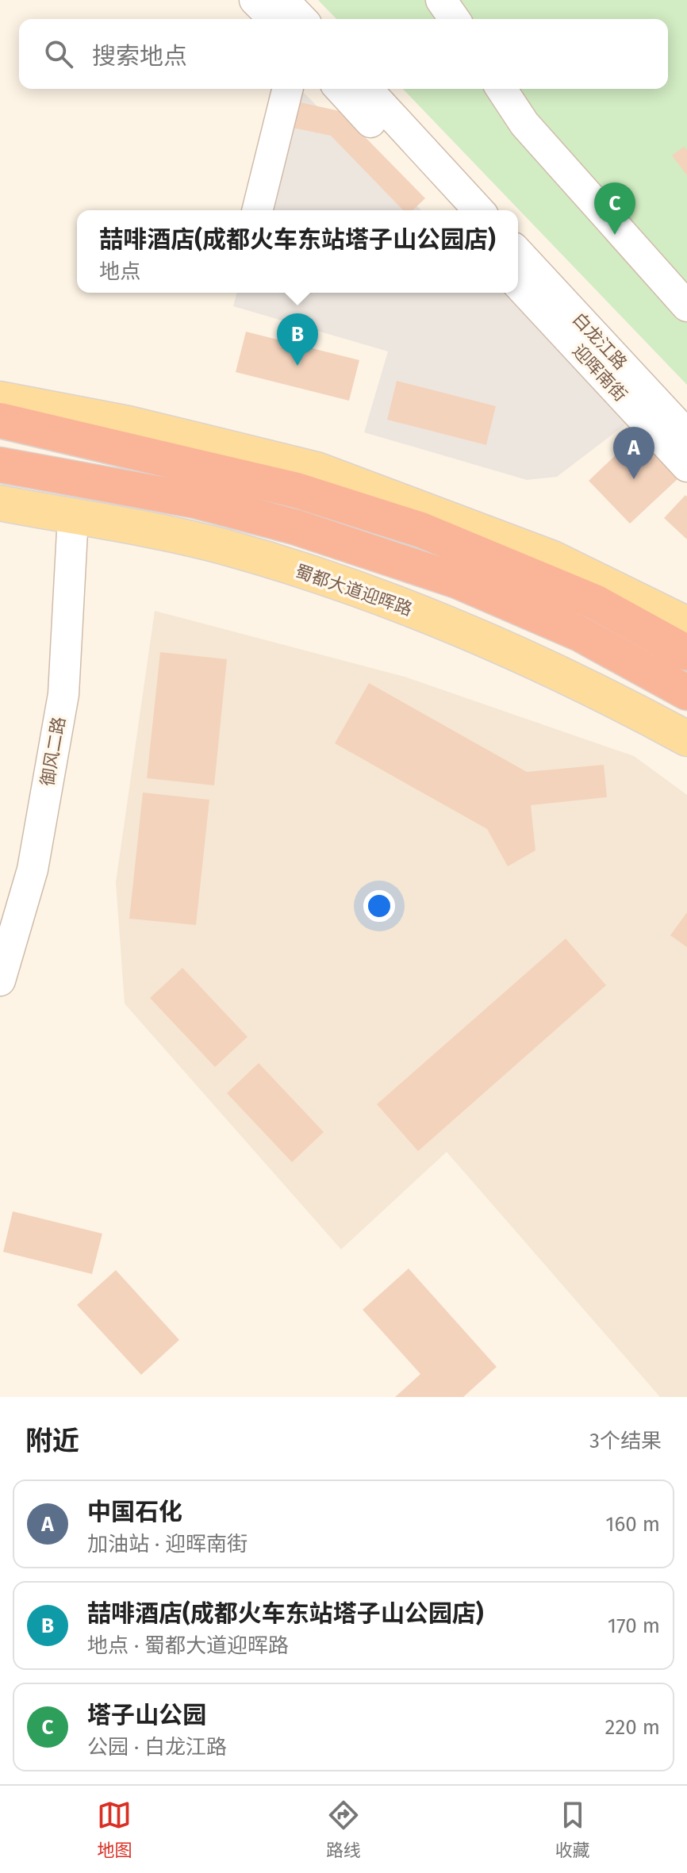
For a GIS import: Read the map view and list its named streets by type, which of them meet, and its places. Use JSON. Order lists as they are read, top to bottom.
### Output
{
  "streets": {
    "main road": ["蜀都大道迎晖路"],
    "street": ["白龙江路", "迎晖南街", "御风二路"]
  },
  "crossings": [
    ["蜀都大道迎晖路", "御风二路"]
  ],
  "page": {
    "search": "搜索地点",
    "pins": ["C", "B", "A"],
    "popup": ["喆啡酒店(成都火车东站塔子山公园店)", "地点"],
    "heading": ["附近", "3个结果"],
    "list": [
      {
        "mark": "A",
        "name": "中国石化",
        "note": "加油站 · 迎晖南街",
        "value": "160 m"
      },
      {
        "mark": "B",
        "name": "喆啡酒店(成都火车东站塔子山公园店)",
        "note": "地点 · 蜀都大道迎晖路",
        "value": "170 m"
      },
      {
        "mark": "C",
        "name": "塔子山公园",
        "note": "公园 · 白龙江路",
        "value": "220 m"
      }
    ],
    "nav": ["地图", "路线", "收藏"]
  }
}
